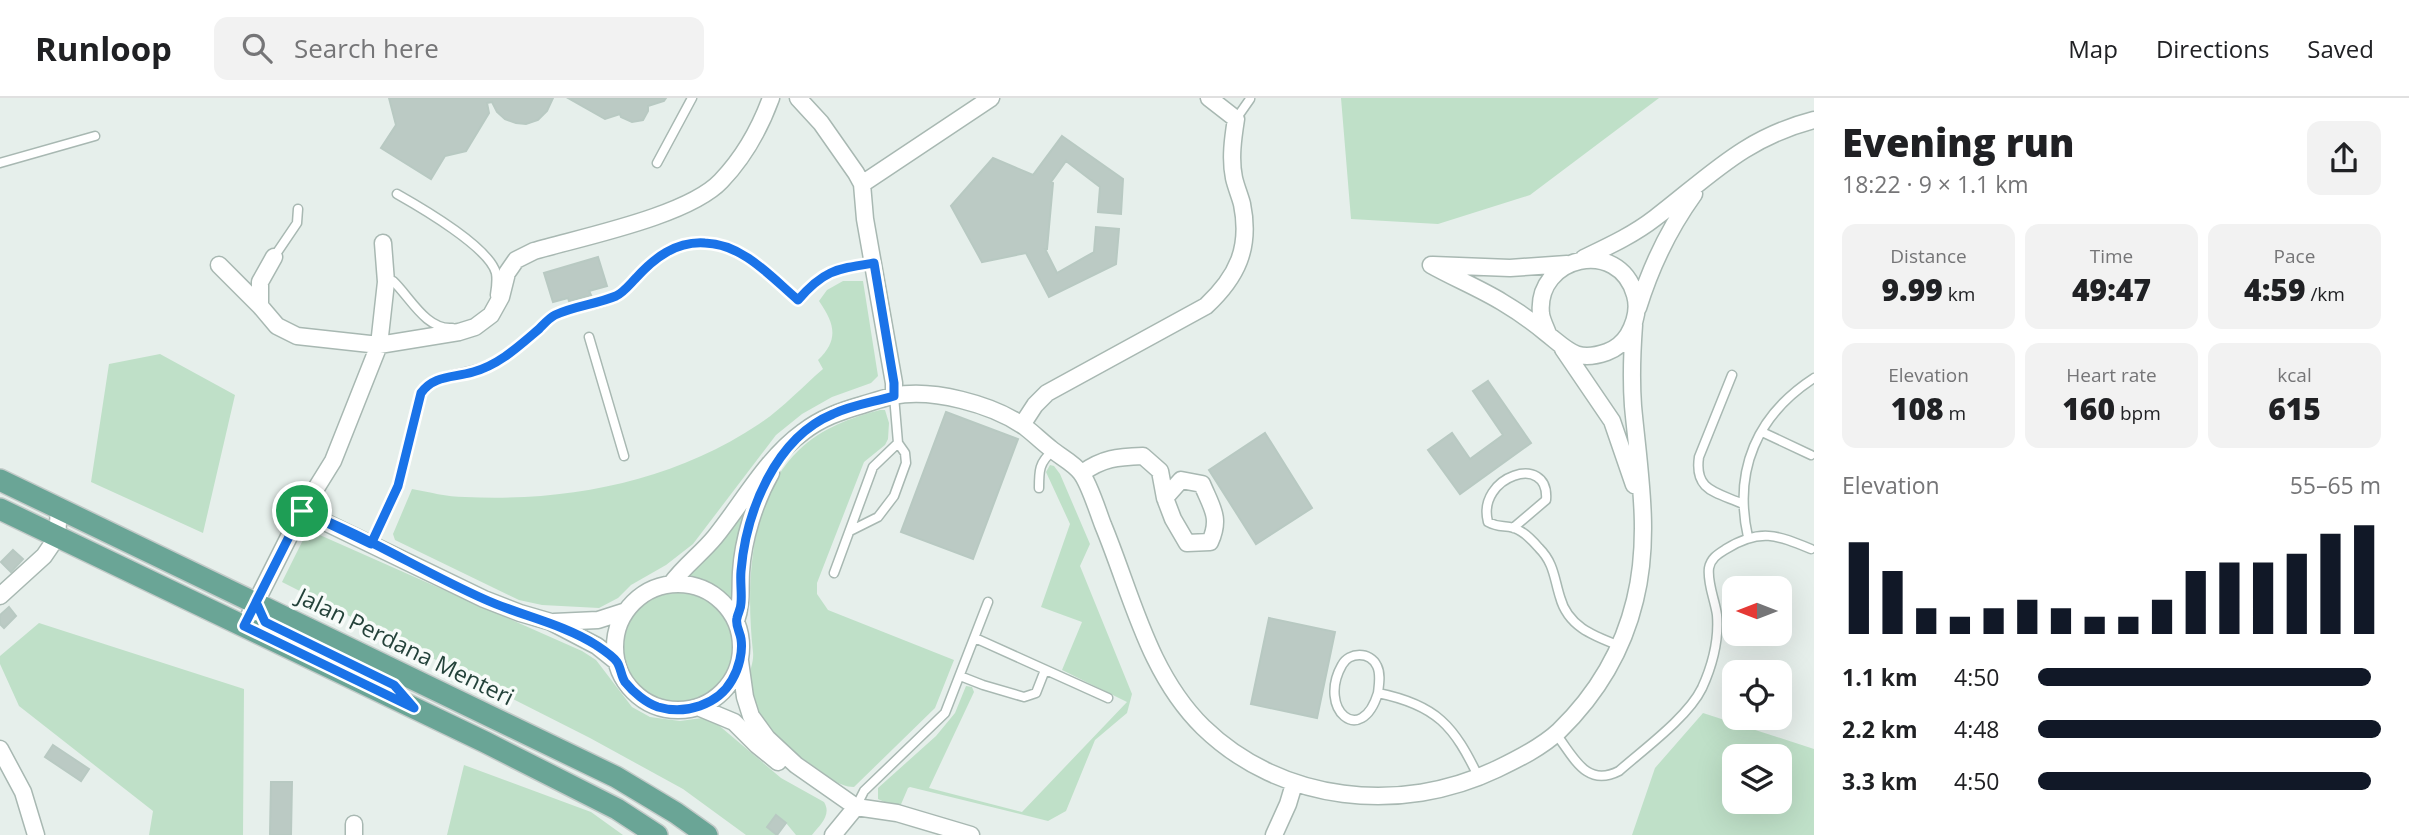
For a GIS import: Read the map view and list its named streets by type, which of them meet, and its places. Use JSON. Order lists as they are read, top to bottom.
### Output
{
  "streets": {
    "main road": ["Jalan Perdana Menteri"]
  },
  "north": "left",
  "page": {
    "header": "Runloop",
    "search": "Search here",
    "nav": ["Map", "Directions", "Saved"],
    "heading": ["Evening run", "18:22 · 9 × 1.1 km"],
    "stats": [
      ["Distance", "9.99 km"],
      ["Time", "49:47"],
      ["Pace", "4:59 /km"],
      ["Elevation", "108 m"],
      ["Heart rate", "160 bpm"],
      ["kcal", "615"]
    ],
    "chart": ["Elevation", "55–65 m"],
    "list": [
      {
        "name": "1.1 km",
        "note": "4:50"
      },
      {
        "name": "2.2 km",
        "note": "4:48"
      },
      {
        "name": "3.3 km",
        "note": "4:50"
      }
    ]
  }
}
